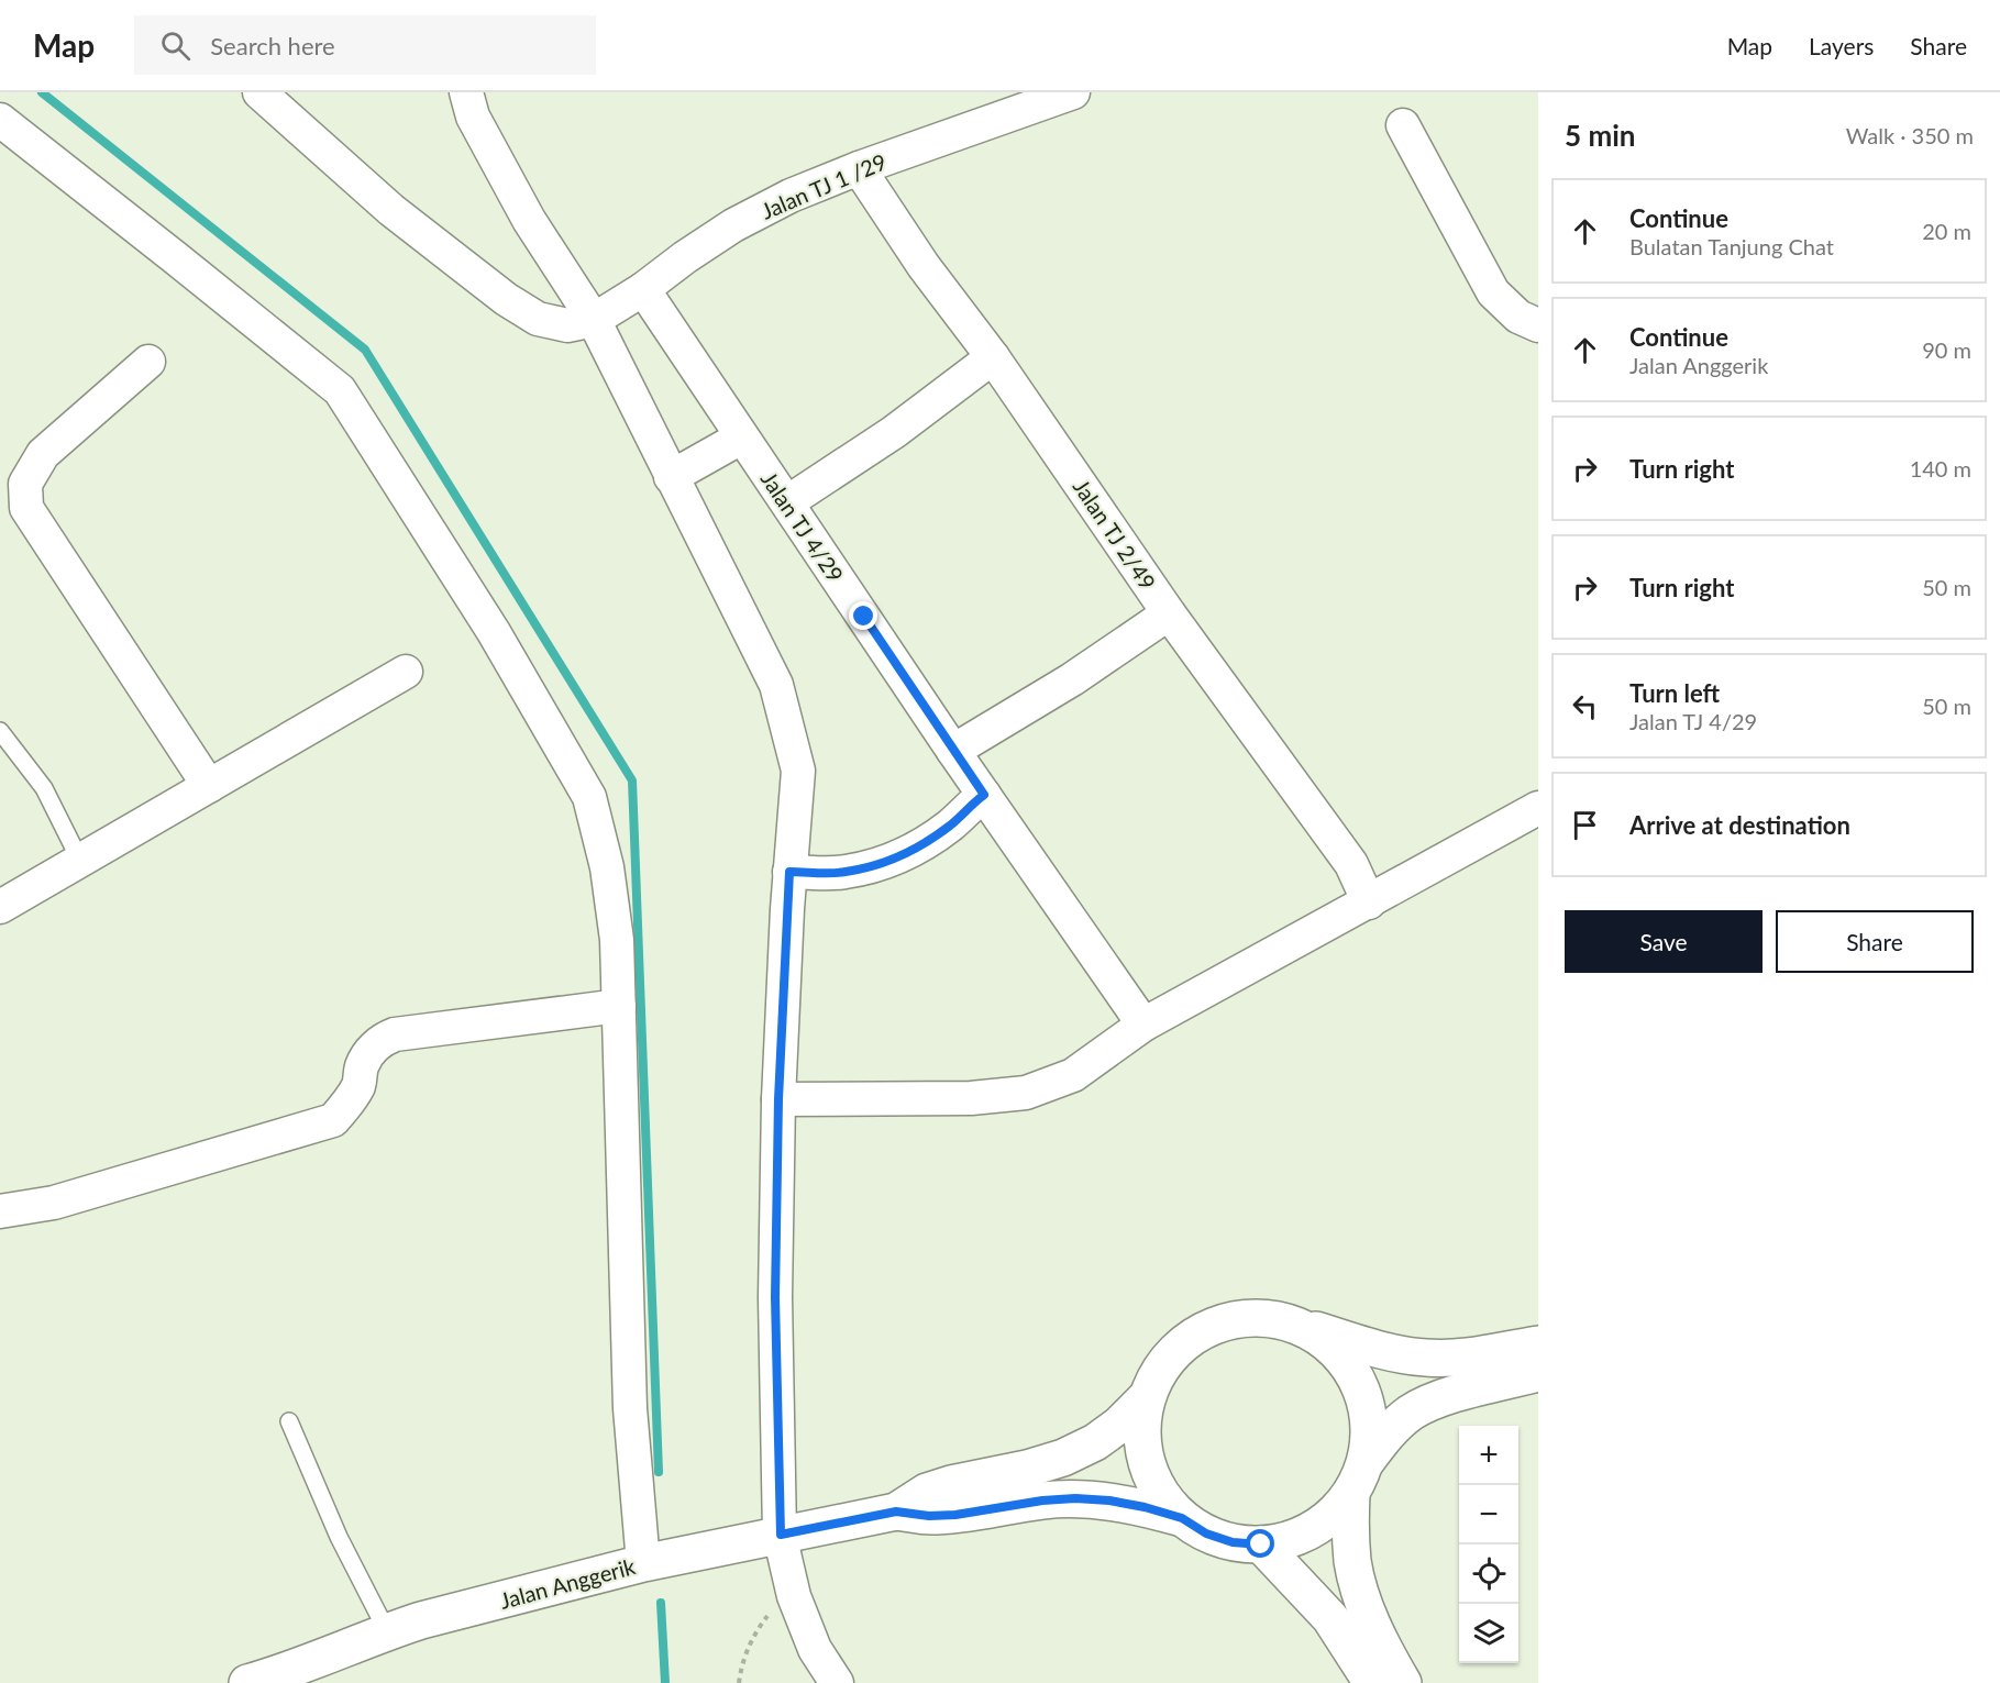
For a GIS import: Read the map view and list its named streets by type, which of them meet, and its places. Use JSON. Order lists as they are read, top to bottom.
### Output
{
  "streets": {
    "main road": ["Jalan Anggerik"],
    "street": ["Jalan TJ 1 /29", "Jalan TJ 4/29", "Jalan TJ 2/49"]
  },
  "crossings": [
    ["Jalan TJ 1 /29", "Jalan TJ 4/29"],
    ["Jalan TJ 1 /29", "Jalan TJ 2/49"]
  ],
  "page": {
    "header": "Map",
    "search": "Search here",
    "nav": ["Map", "Layers", "Share"],
    "heading": ["5 min", "Walk · 350 m"],
    "list": [
      ["Continue", "Bulatan Tanjung Chat", "20 m"],
      ["Continue", "Jalan Anggerik", "90 m"],
      ["Turn right", "140 m"],
      ["Turn right", "50 m"],
      ["Turn left", "Jalan TJ 4/29", "50 m"],
      "Arrive at destination"
    ],
    "buttons": ["Save", "Share"],
    "map_buttons": ["+", "−"]
  }
}
